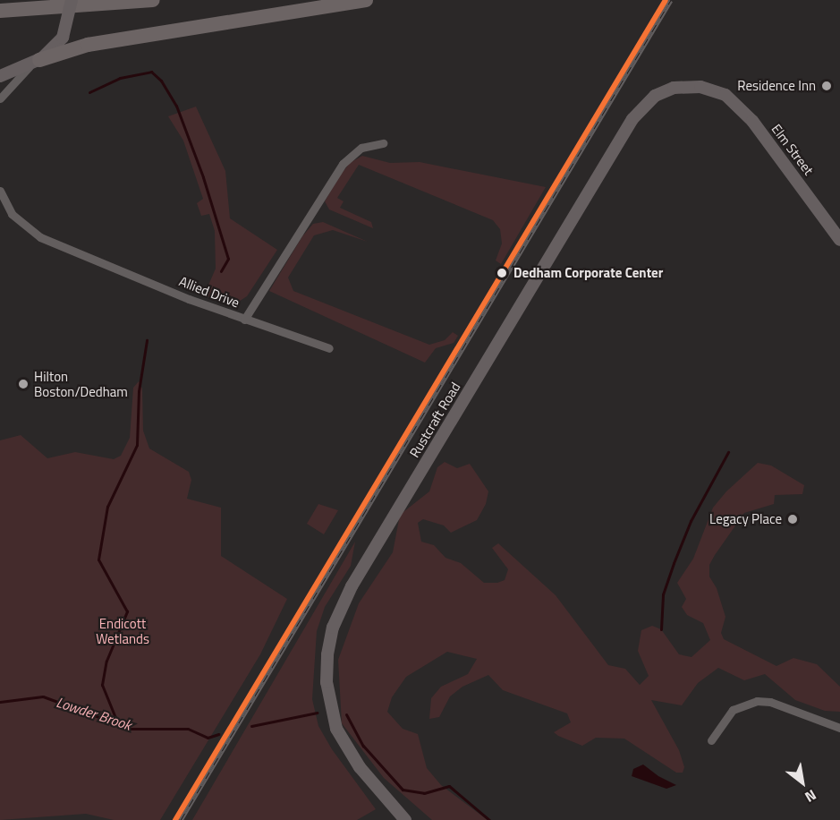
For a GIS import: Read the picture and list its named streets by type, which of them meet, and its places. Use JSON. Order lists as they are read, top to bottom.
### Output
{
  "streets": {
    "main road": ["Elm Street", "Rustcraft Road"],
    "street": ["Allied Drive"]
  },
  "crossings": [
    ["Elm Street", "Rustcraft Road"]
  ],
  "water": ["Lowder Brook"],
  "parks": ["Endicott Wetlands"],
  "places": [
    "Residence Inn",
    "Dedham Corporate Center",
    "Hilton Boston/Dedham",
    "Legacy Place"
  ],
  "north": "bottom right"
}
